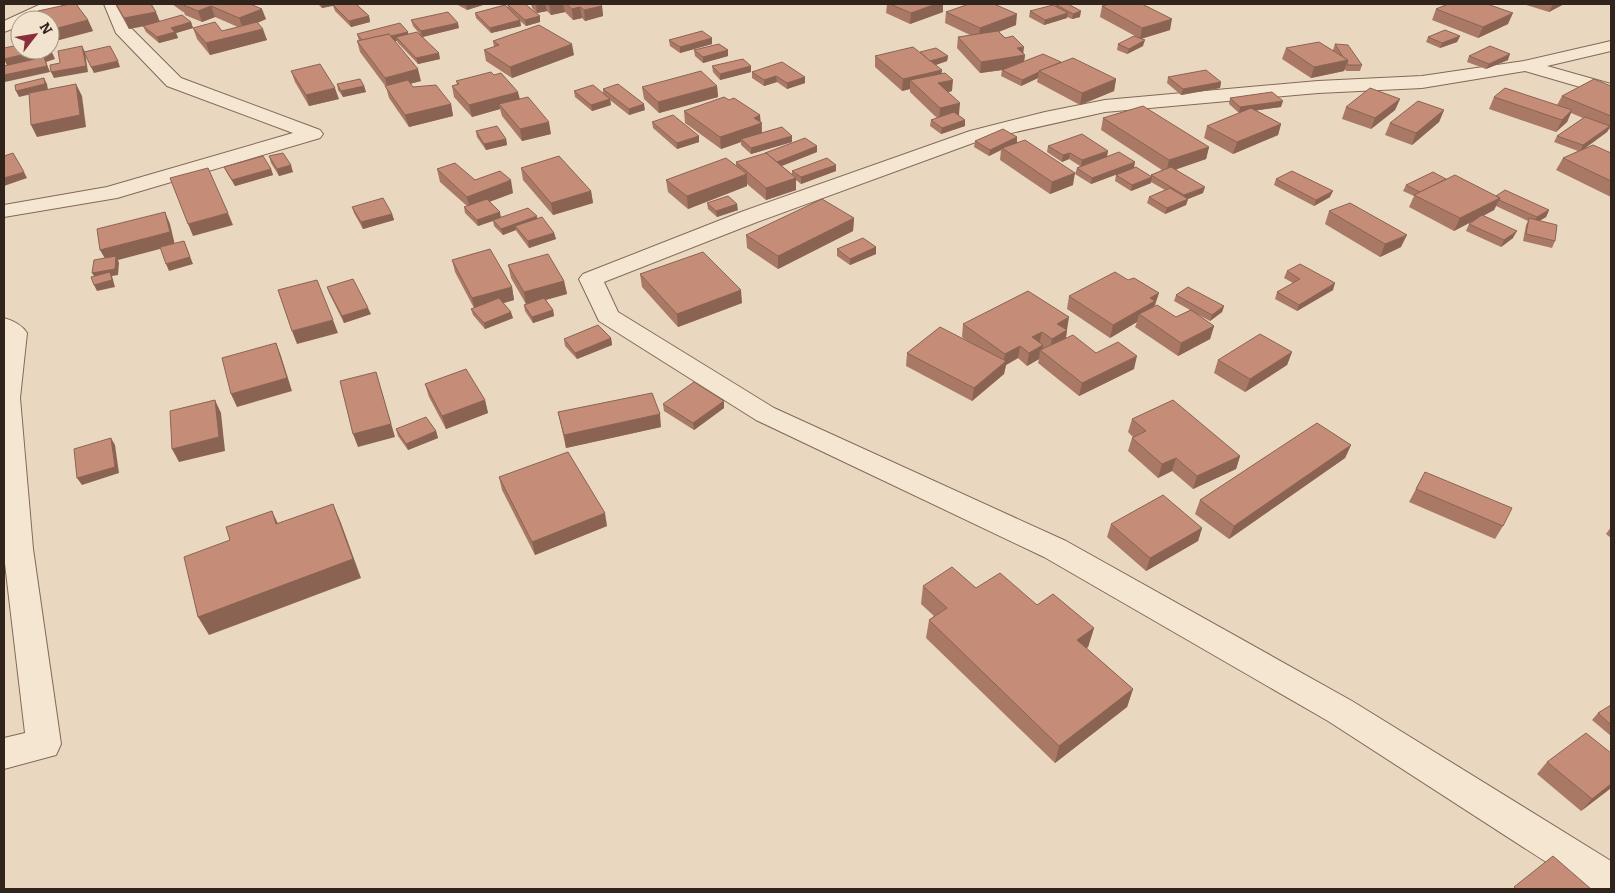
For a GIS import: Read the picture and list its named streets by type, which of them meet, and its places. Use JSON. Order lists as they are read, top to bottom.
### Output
{
  "north": "top right"
}
